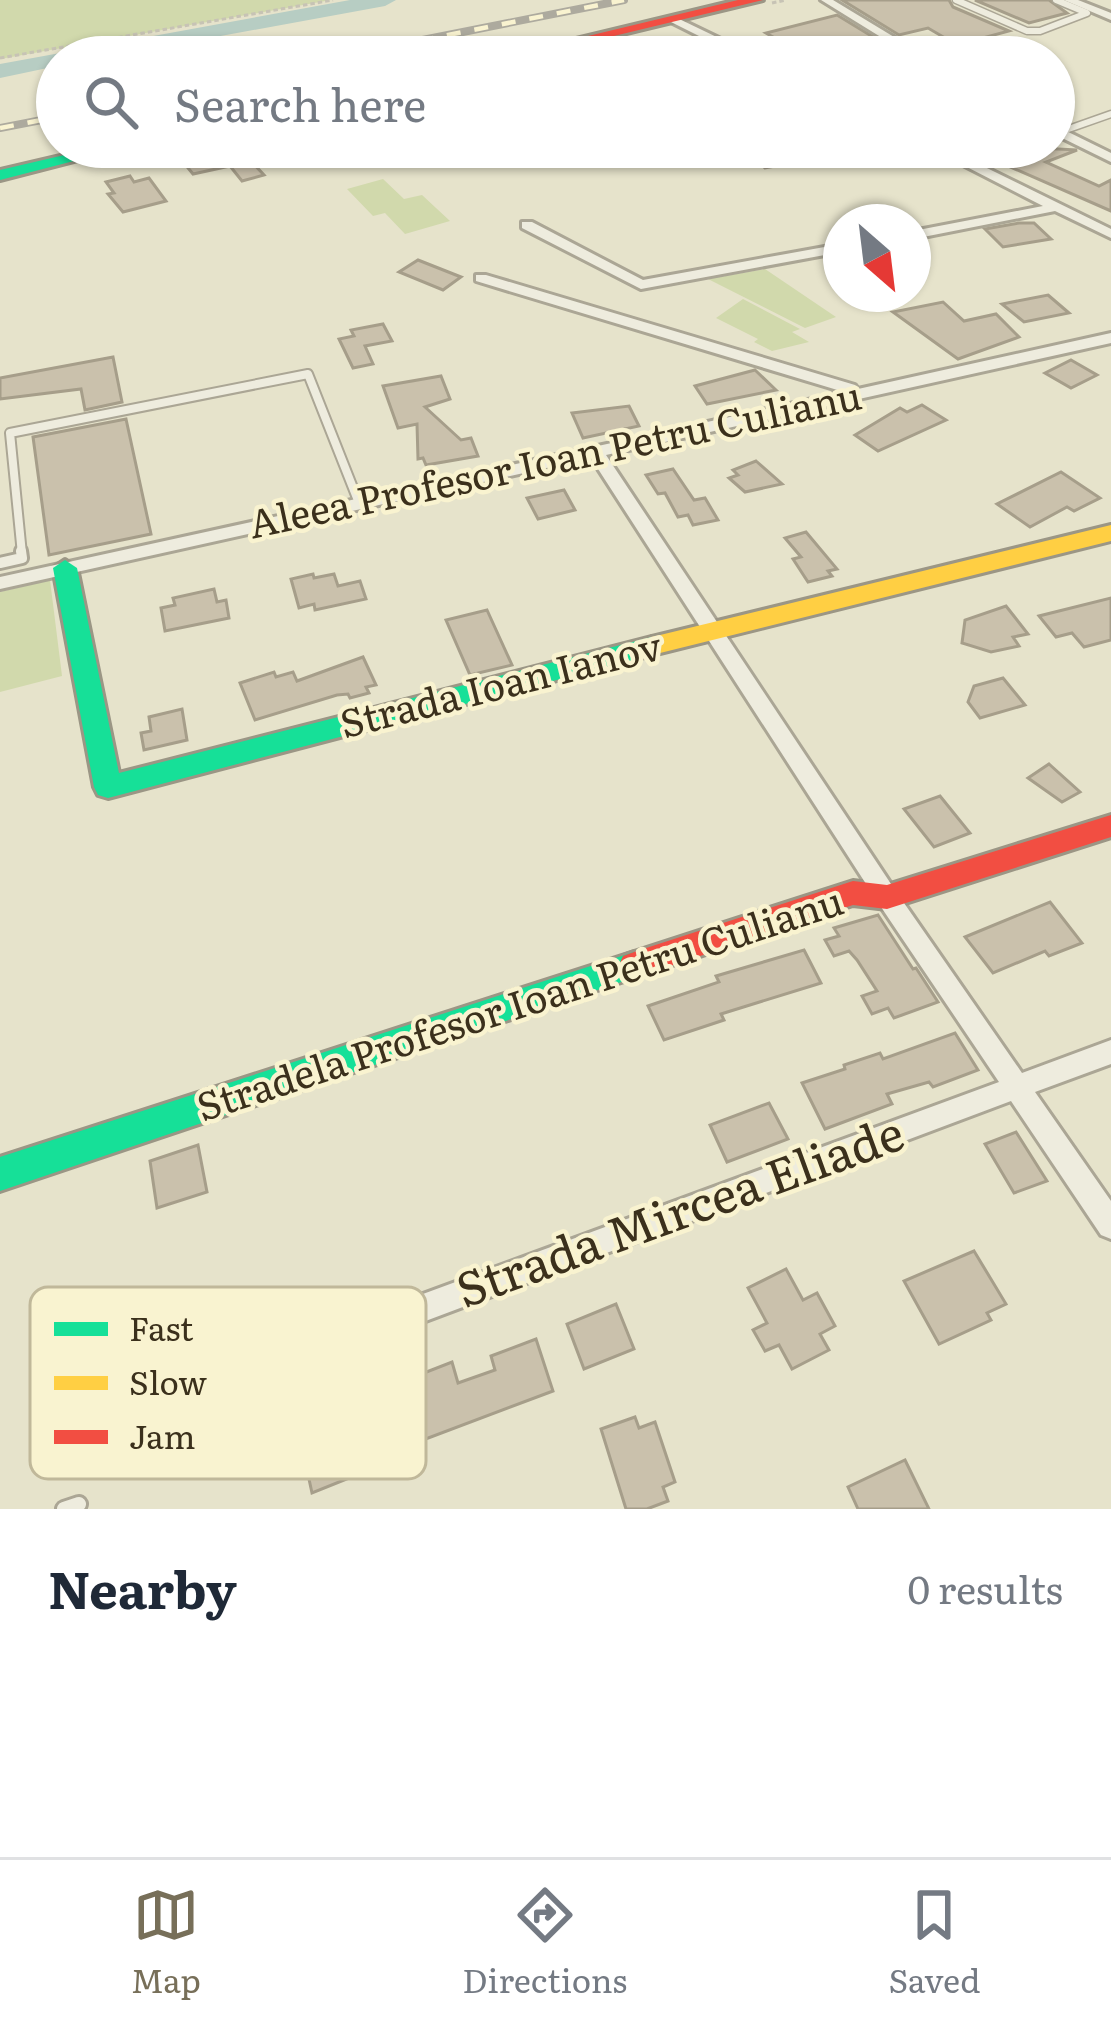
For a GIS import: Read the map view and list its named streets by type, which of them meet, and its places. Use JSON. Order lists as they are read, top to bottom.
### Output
{
  "streets": {
    "main road": ["Strada Ioan Ianov", "Stradela Profesor Ioan Petru Culianu"],
    "street": ["Aleea Profesor Ioan Petru Culianu", "Strada Mircea Eliade"]
  },
  "crossings": [
    ["Aleea Profesor Ioan Petru Culianu", "Strada Ioan Ianov"]
  ],
  "legend": ["Fast", "Slow", "Jam"],
  "north": "bottom right",
  "page": {
    "search": "Search here",
    "heading": ["Nearby", "0 results"],
    "nav": ["Map", "Directions", "Saved"]
  }
}
